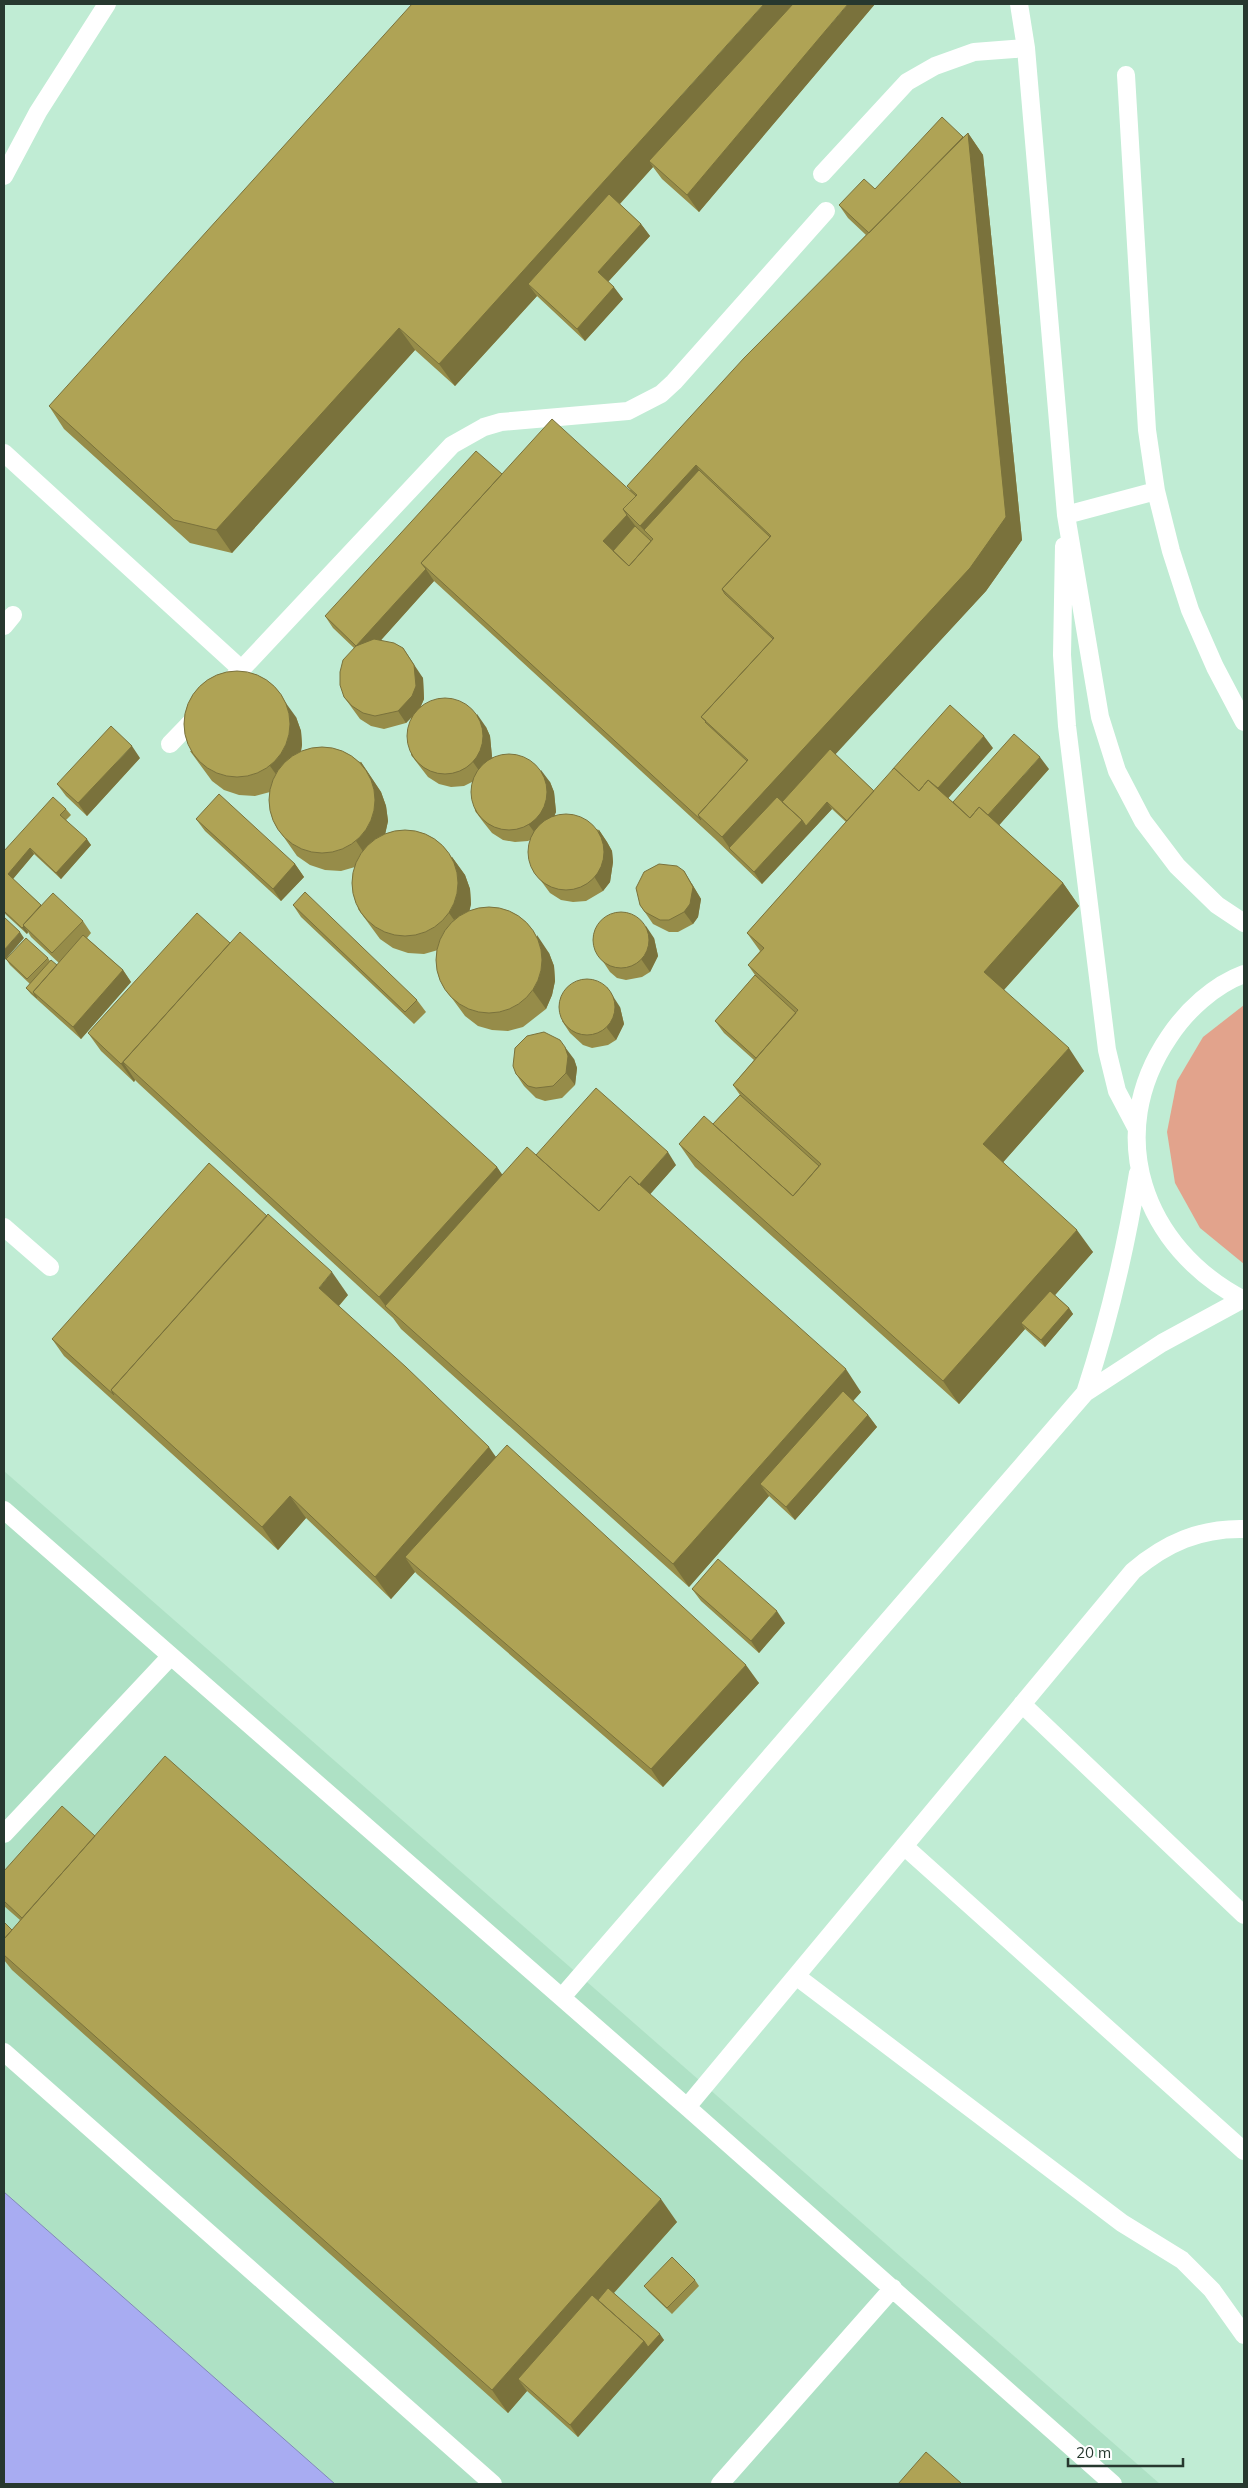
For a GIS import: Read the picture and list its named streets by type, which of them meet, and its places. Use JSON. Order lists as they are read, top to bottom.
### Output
{
  "scale_bar": "20 m"
}
